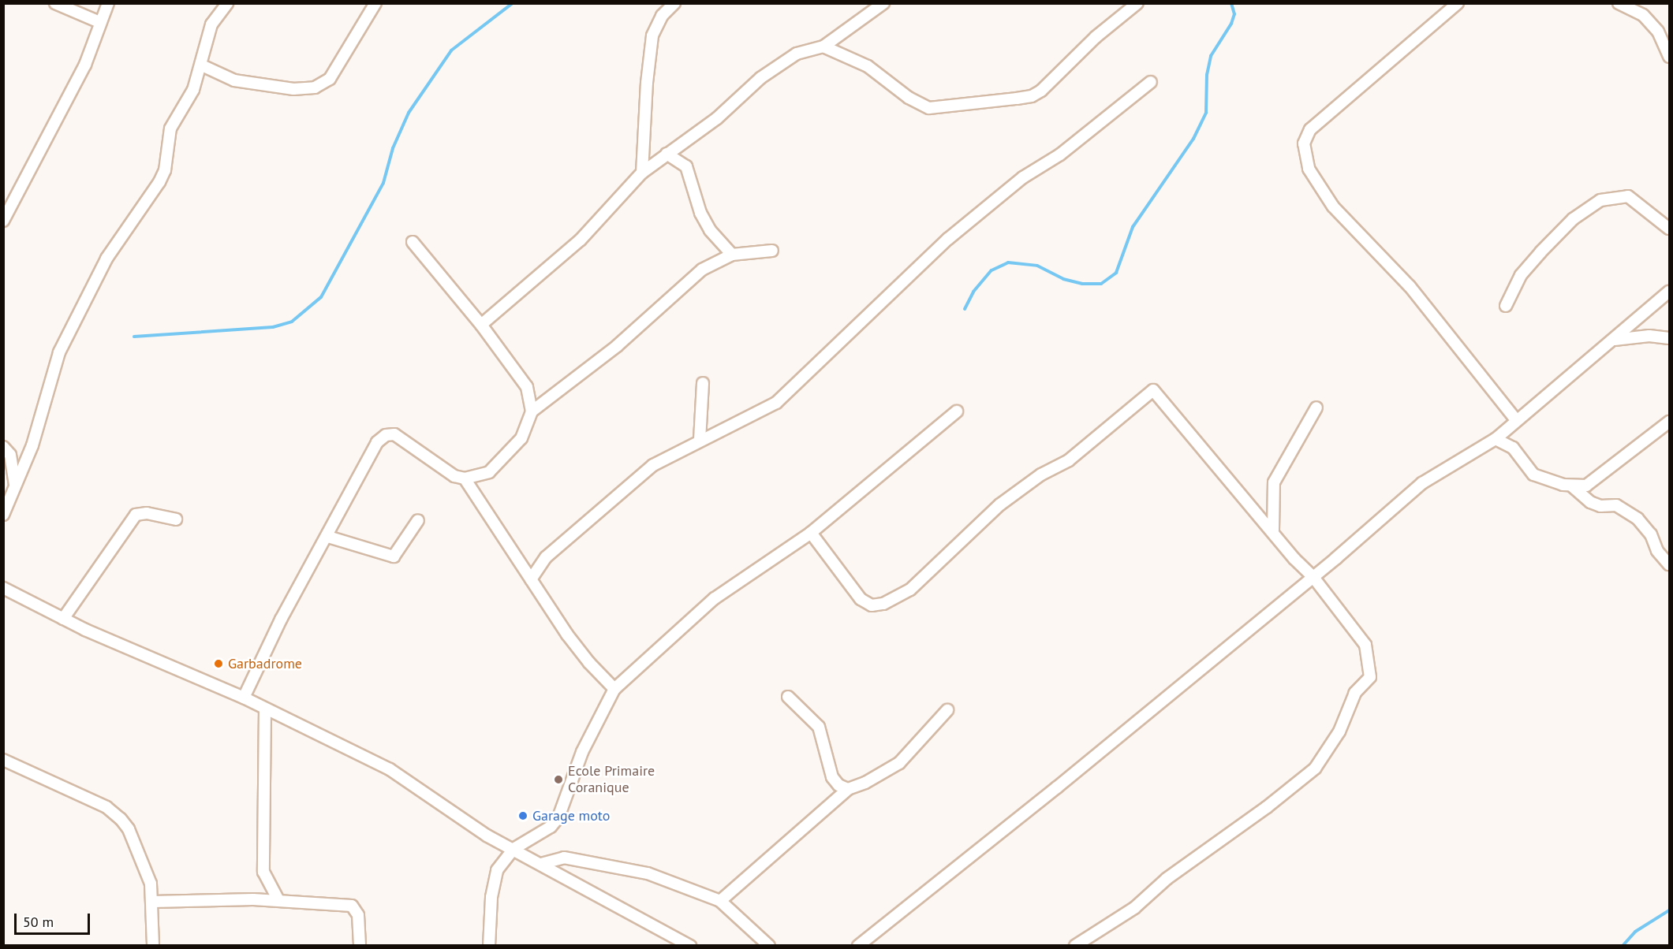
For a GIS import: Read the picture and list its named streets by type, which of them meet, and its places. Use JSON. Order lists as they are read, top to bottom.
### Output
{
  "places": ["Garbadrome", "Ecole Primaire Coranique", "Garage moto"],
  "scale_bar": "50 m"
}
